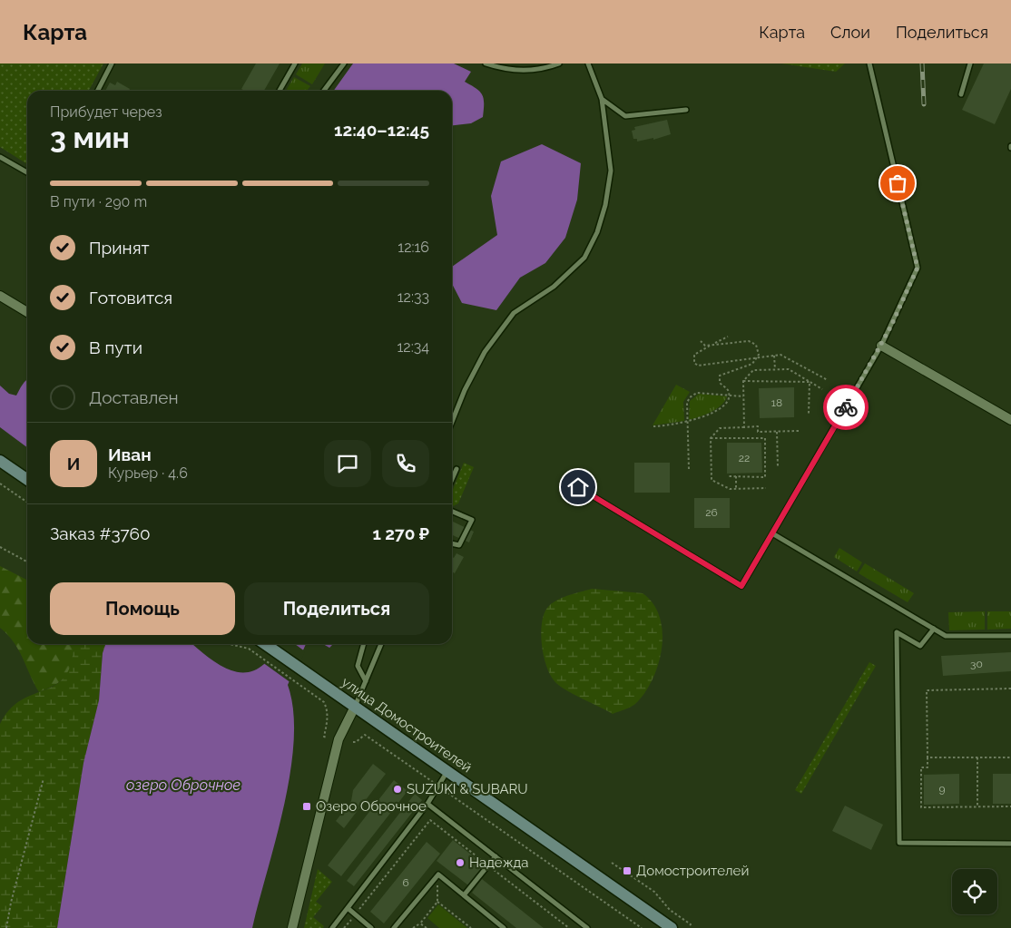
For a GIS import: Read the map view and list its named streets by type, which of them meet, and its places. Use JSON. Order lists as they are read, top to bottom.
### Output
{
  "streets": {
    "main road": ["улица Домостроителей"]
  },
  "water": ["озеро Оброчное"],
  "places": {
    "other": ["SUZUKI & SUBARU", "Надежда"],
    "transit": ["Озеро Оброчное", "Домостроителей"]
  },
  "house_numbers": [
    "18",
    "22",
    "26",
    "30",
    "9",
    "6"
  ],
  "page": {
    "header": "Карта",
    "nav": ["Карта", "Слои", "Поделиться"],
    "heading": ["3 мин", "Прибудет через", "12:40–12:45"],
    "panel": [
      "Иван",
      "Курьер · 4.6",
      "Заказ #3760",
      "1 270 ₽"
    ],
    "bar": "В пути · 290 m",
    "list": [
      ["Принят", "12:16"],
      ["Готовится", "12:33"],
      ["В пути", "12:34"],
      "Доставлен"
    ],
    "round": "И",
    "buttons": ["Помощь", "Поделиться"]
  }
}
